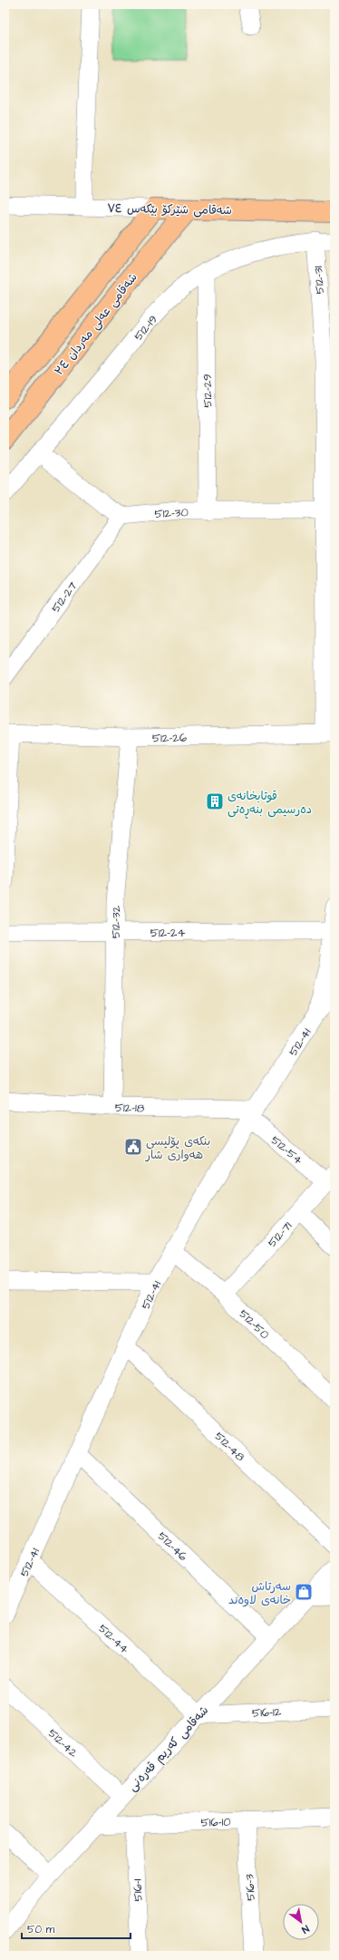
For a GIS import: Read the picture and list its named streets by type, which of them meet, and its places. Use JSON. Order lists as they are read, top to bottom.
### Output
{
  "streets": {
    "main road": ["شەقامی شێرکۆ بێکەس ٧٤", "شەقامی عەلی مەردان ٣٤"],
    "street": [
      "512-31",
      "512-19",
      "512-29",
      "512-30",
      "512-27",
      "512-26",
      "512-32",
      "512-24",
      "512-41",
      "512-18",
      "512-54",
      "512-71",
      "512-50",
      "512-48",
      "512-46",
      "512-44",
      "516-12",
      "512-42",
      "شەقامی کەریم قەرەنی",
      "516-10",
      "516-3",
      "516-1"
    ]
  },
  "crossings": [
    ["شەقامی شێرکۆ بێکەس ٧٤", "شەقامی عەلی مەردان ٣٤"],
    ["512-31", "512-19"],
    ["512-31", "512-30"],
    ["512-31", "512-26"],
    ["512-19", "512-29"],
    ["512-29", "512-30"],
    ["512-30", "512-27"],
    ["512-26", "512-32"],
    ["512-32", "512-24"],
    ["512-32", "512-18"],
    ["512-41", "512-18"],
    ["512-41", "512-54"],
    ["512-41", "512-50"],
    ["512-41", "512-48"],
    ["512-41", "512-46"],
    ["512-41", "512-44"],
    ["512-18", "512-54"],
    ["512-54", "512-71"],
    ["512-71", "512-50"],
    ["512-46", "شەقامی کەریم قەرەنی"],
    ["512-44", "516-12"],
    ["512-44", "شەقامی کەریم قەرەنی"],
    ["516-12", "شەقامی کەریم قەرەنی"],
    ["512-42", "شەقامی کەریم قەرەنی"],
    ["شەقامی کەریم قەرەنی", "516-10"],
    ["516-10", "516-3"],
    ["516-10", "516-1"]
  ],
  "places": {
    "building": ["قوتابخانەی دەرسیمی بنەڕەتی"],
    "public building": ["بنکەی پۆلیسی هەواری شار"],
    "shop": ["سەرتاش خانەی لاوەند"]
  },
  "scale_bar": "50 m",
  "north": "bottom right"
}
